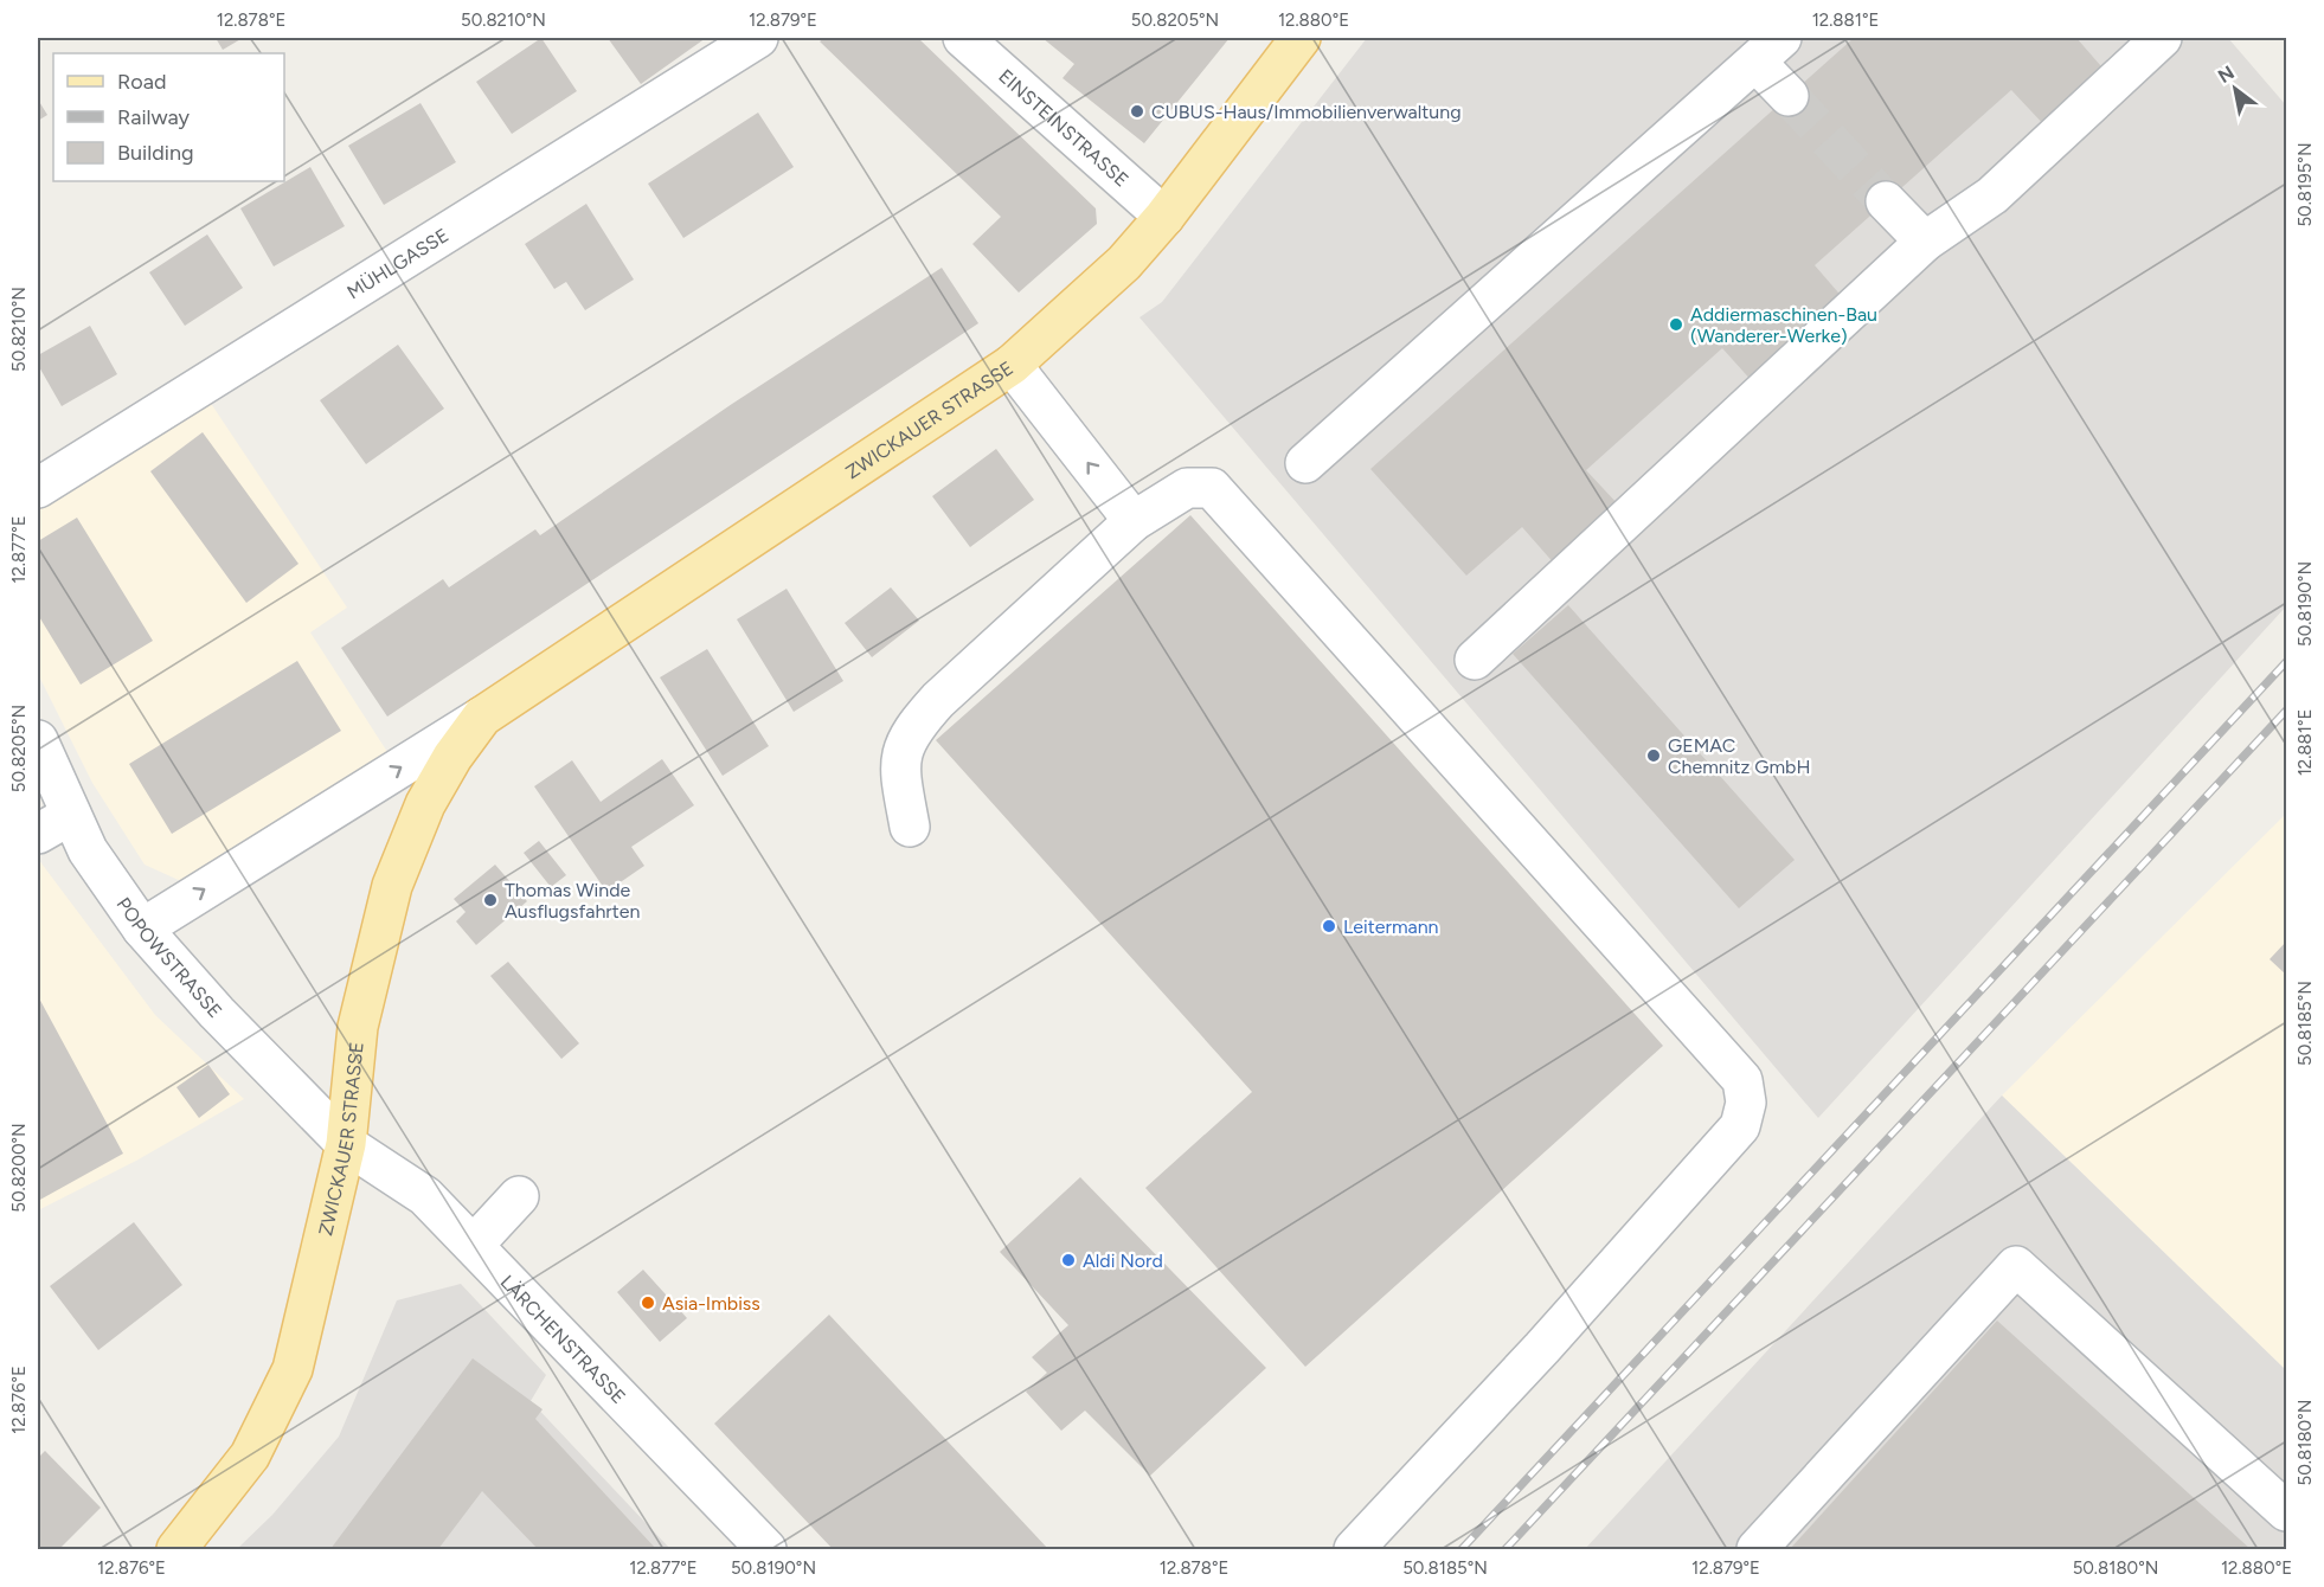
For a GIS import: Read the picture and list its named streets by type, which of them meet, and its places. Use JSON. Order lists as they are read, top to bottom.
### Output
{
  "streets": {
    "main road": ["ZWICKAUER STRASSE"],
    "street": [
      "EINSTEINSTRASSE",
      "MÜHLGASSE",
      "POPOWSTRASSE",
      "LÄRCHENSTRASSE"
    ]
  },
  "crossings": [
    ["EINSTEINSTRASSE", "ZWICKAUER STRASSE"],
    ["ZWICKAUER STRASSE", "POPOWSTRASSE"],
    ["ZWICKAUER STRASSE", "LÄRCHENSTRASSE"],
    ["POPOWSTRASSE", "LÄRCHENSTRASSE"]
  ],
  "places": [
    "CUBUS-Haus/Immobilienverwaltung",
    "Addiermaschinen-Bau (Wanderer-Werke)",
    "GEMAC Chemnitz GmbH",
    "Thomas Winde Ausflugsfahrten",
    "Leitermann",
    "Aldi Nord",
    "Asia-Imbiss"
  ],
  "legend": ["Road", "Railway", "Building"],
  "north": "top left",
  "coordinates": [
    "12.878°E",
    "50.8210°N",
    "12.879°E",
    "50.8205°N",
    "12.880°E",
    "12.881°E",
    "50.8195°N",
    "12.877°E",
    "50.8190°N",
    "50.8185°N",
    "50.8200°N",
    "12.876°E",
    "50.8180°N"
  ]
}
